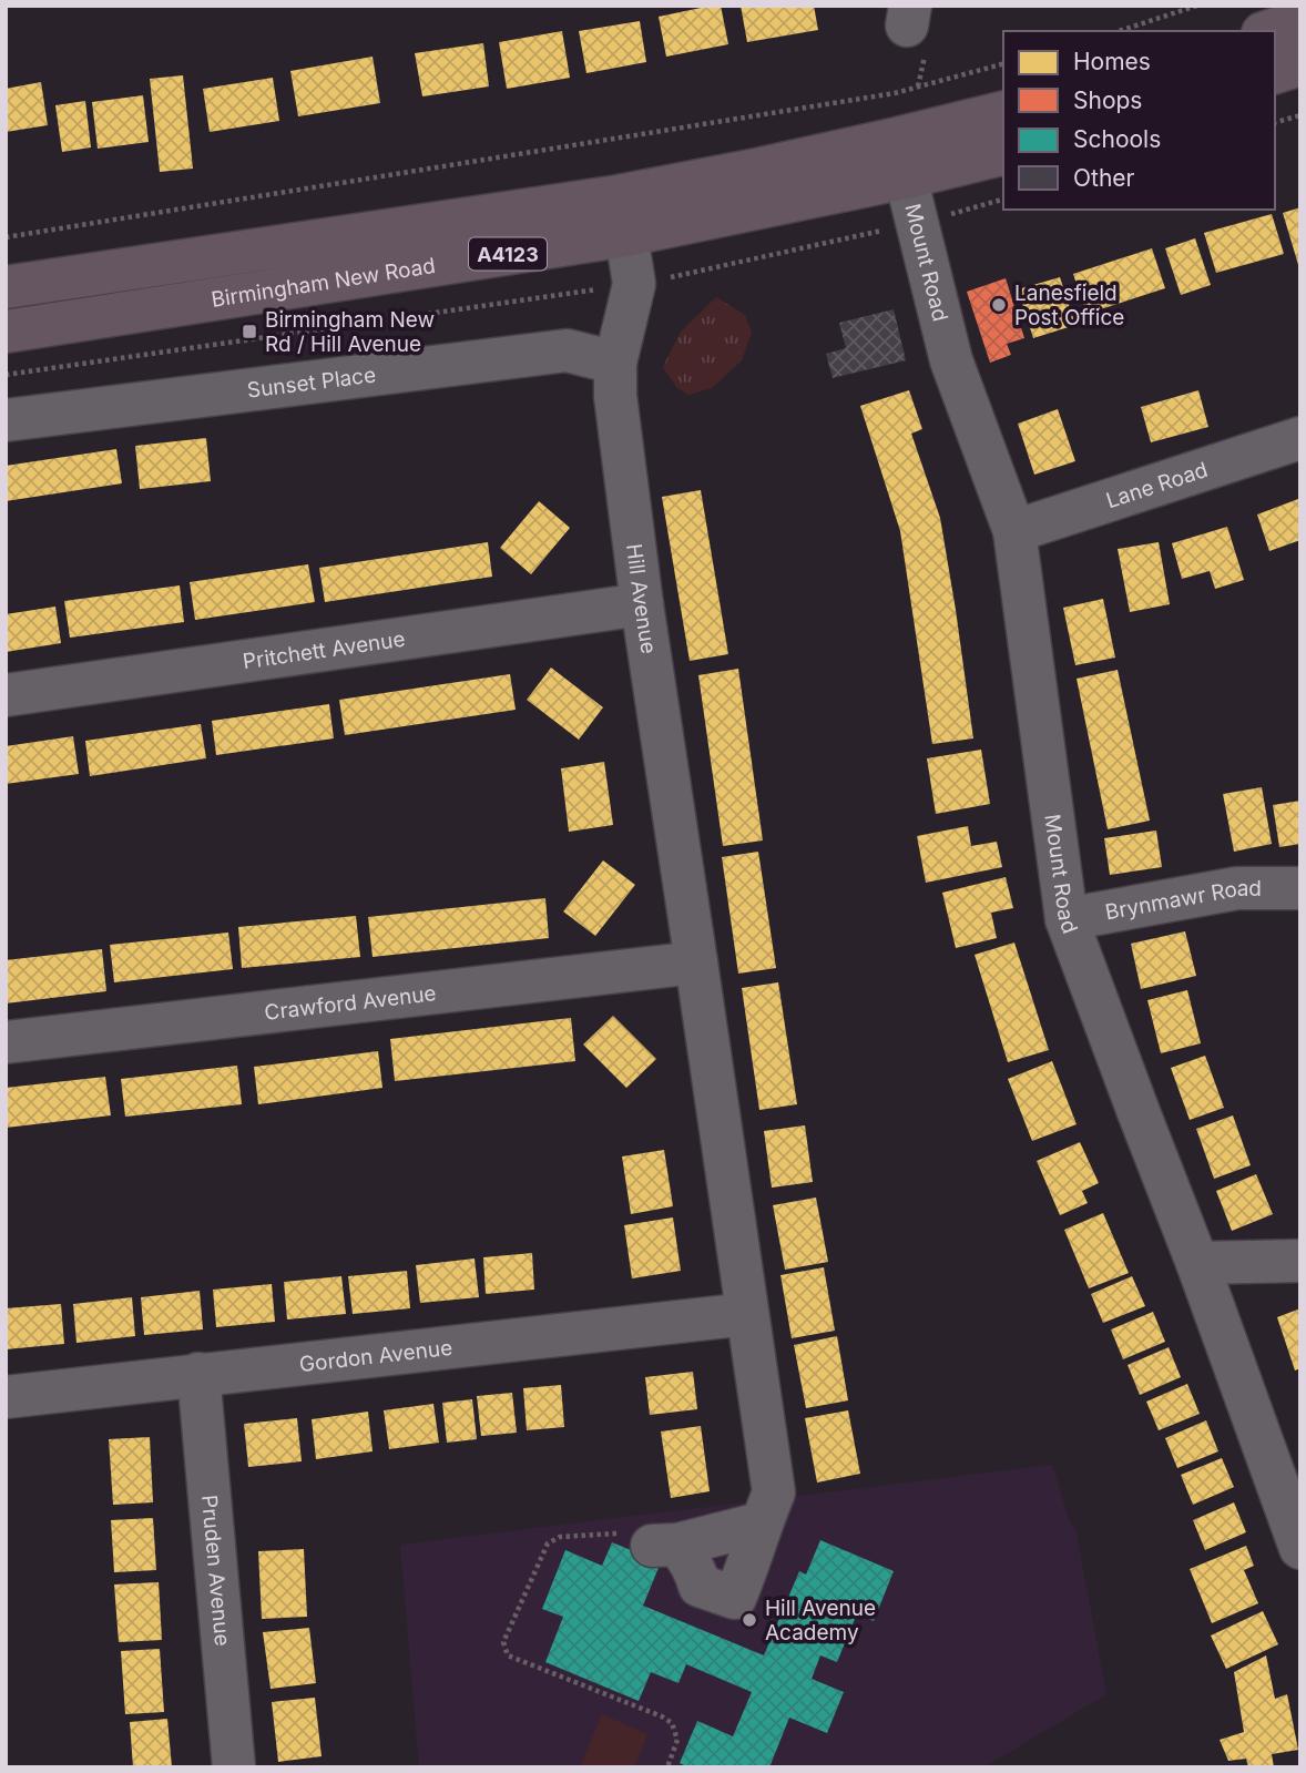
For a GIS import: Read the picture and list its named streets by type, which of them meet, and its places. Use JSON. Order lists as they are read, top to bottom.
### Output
{
  "streets": {
    "highway": ["A4123", "Birmingham New Road"],
    "street": [
      "Mount Road",
      "Sunset Place",
      "Lane Road",
      "Hill Avenue",
      "Pritchett Avenue",
      "Brynmawr Road",
      "Crawford Avenue",
      "Gordon Avenue",
      "Pruden Avenue"
    ]
  },
  "crossings": [
    ["Mount Road", "Birmingham New Road"],
    ["Mount Road", "Lane Road"],
    ["Mount Road", "Brynmawr Road"],
    ["Birmingham New Road", "Hill Avenue"],
    ["Sunset Place", "Hill Avenue"],
    ["Hill Avenue", "Pritchett Avenue"],
    ["Hill Avenue", "Crawford Avenue"],
    ["Hill Avenue", "Gordon Avenue"],
    ["Gordon Avenue", "Pruden Avenue"]
  ],
  "places": {
    "other": ["Lanesfield Post Office", "Hill Avenue Academy"],
    "transit": ["Birmingham New Rd / Hill Avenue"]
  },
  "legend": [
    "Homes",
    "Shops",
    "Schools",
    "Other"
  ]
}
